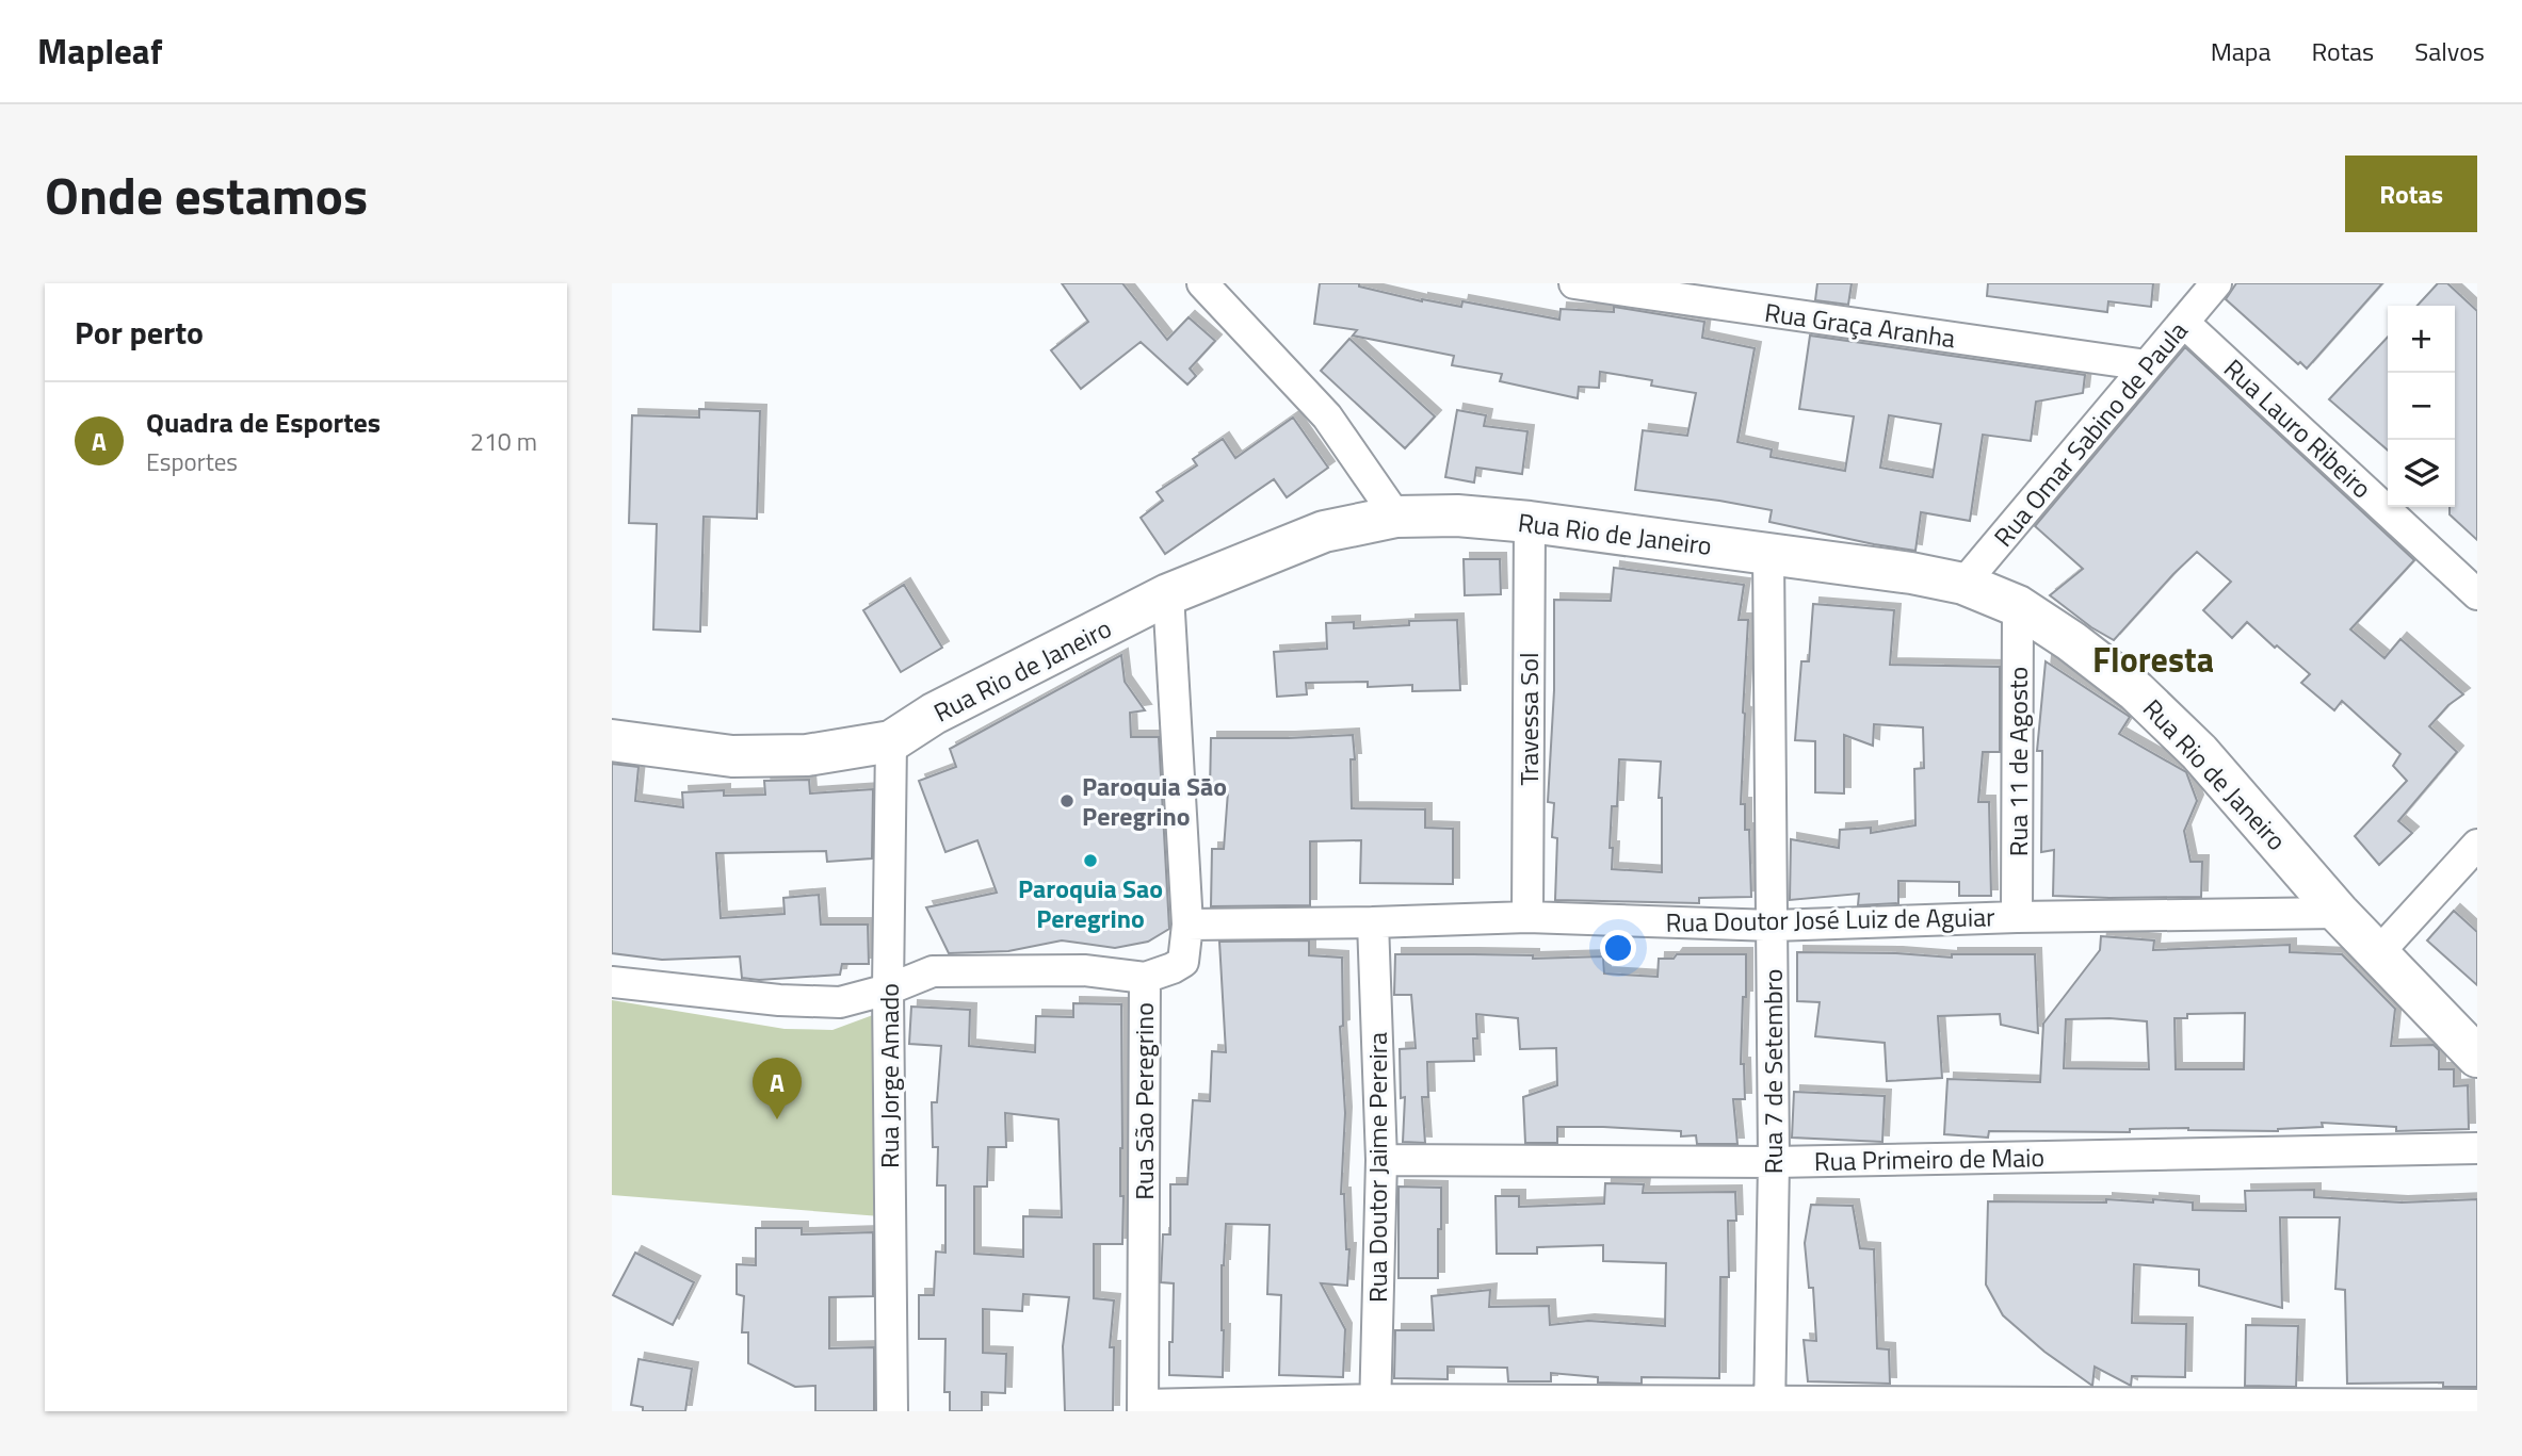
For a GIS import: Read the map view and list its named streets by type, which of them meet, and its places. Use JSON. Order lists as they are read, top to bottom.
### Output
{
  "streets": {
    "main road": ["Rua Rio de Janeiro"],
    "street": [
      "Rua Graça Aranha",
      "Rua Lauro Ribeiro",
      "Rua Omar Sabino de Paula",
      "Travessa Sol",
      "Rua 11 de Agosto",
      "Rua Doutor José Luiz de Aguiar",
      "Rua 7 de Setembro",
      "Rua Jorge Amado",
      "Rua São Peregrino",
      "Rua Primeiro de Maio",
      "Rua Doutor Jaime Pereira"
    ]
  },
  "crossings": [
    ["Rua Graça Aranha", "Rua Omar Sabino de Paula"],
    ["Rua Lauro Ribeiro", "Rua Omar Sabino de Paula"],
    ["Rua Omar Sabino de Paula", "Rua Rio de Janeiro"],
    ["Rua Rio de Janeiro", "Travessa Sol"],
    ["Rua Rio de Janeiro", "Rua 11 de Agosto"],
    ["Rua Rio de Janeiro", "Rua Doutor José Luiz de Aguiar"],
    ["Rua Rio de Janeiro", "Rua 7 de Setembro"],
    ["Rua Rio de Janeiro", "Rua Jorge Amado"],
    ["Rua Rio de Janeiro", "Rua São Peregrino"],
    ["Travessa Sol", "Rua Doutor José Luiz de Aguiar"],
    ["Rua 11 de Agosto", "Rua Doutor José Luiz de Aguiar"],
    ["Rua Doutor José Luiz de Aguiar", "Rua 7 de Setembro"],
    ["Rua Doutor José Luiz de Aguiar", "Rua São Peregrino"],
    ["Rua Doutor José Luiz de Aguiar", "Rua Doutor Jaime Pereira"],
    ["Rua 7 de Setembro", "Rua Primeiro de Maio"],
    ["Rua Primeiro de Maio", "Rua Doutor Jaime Pereira"]
  ],
  "districts": ["Floresta"],
  "places": ["Paroquia São Peregrino", "Paroquia Sao Peregrino"],
  "page": {
    "header": "Mapleaf",
    "nav": ["Mapa", "Rotas", "Salvos"],
    "title": "Onde estamos",
    "buttons": "Rotas",
    "heading": "Por perto",
    "map_buttons": ["+", "−"],
    "list": [
      {
        "mark": "A",
        "name": "Quadra de Esportes",
        "note": "Esportes",
        "value": "210 m"
      }
    ],
    "pins": "A"
  }
}
